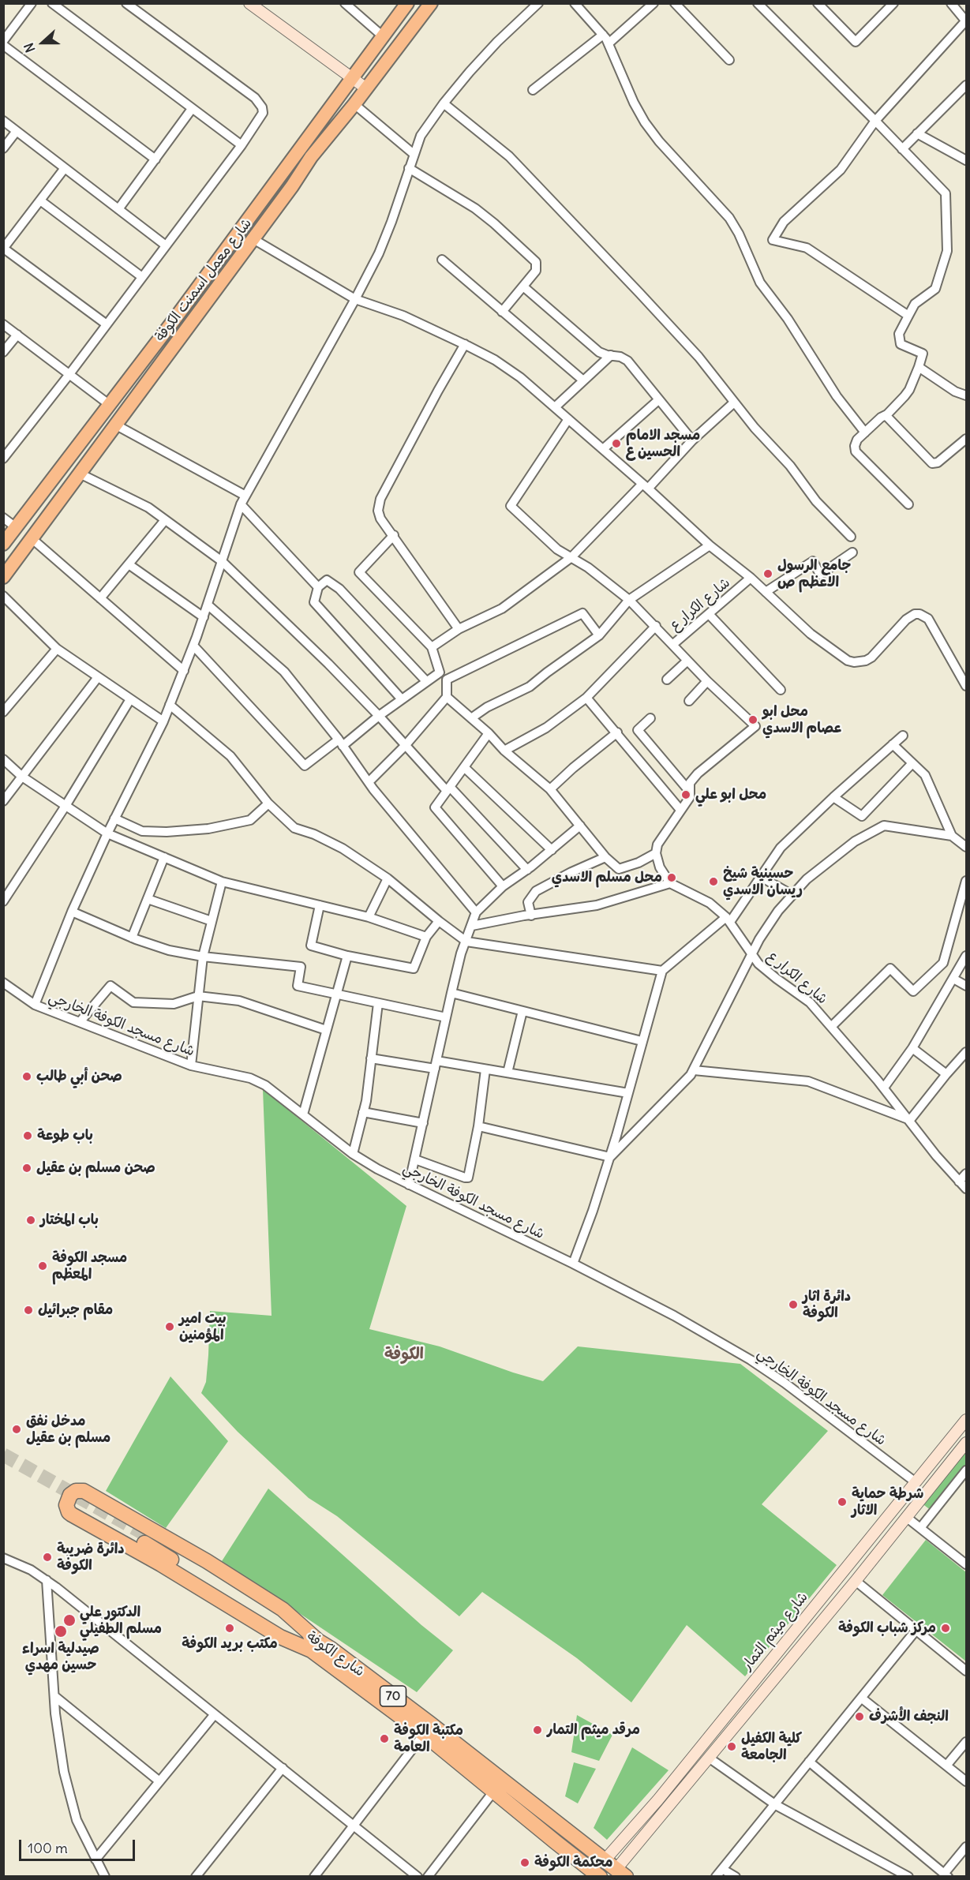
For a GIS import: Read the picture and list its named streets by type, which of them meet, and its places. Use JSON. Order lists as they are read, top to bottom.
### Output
{
  "streets": {
    "highway": ["شارع الكوفة", "70"],
    "main road": ["شارع معمل اسمنت الكوفة"],
    "street": ["شارع الكرار ع", "شارع مسجد الكوفة الخارجي", "شارع ميثم التمار"]
  },
  "crossings": [
    ["شارع مسجد الكوفة الخارجي", "شارع ميثم التمار"],
    ["شارع ميثم التمار", "شارع الكوفة"]
  ],
  "districts": ["الكوفة"],
  "places": [
    "مسجد الامام الحسين ع",
    "جامع الرسول الاعظم ص",
    "محل ابو عصام الاسدي",
    "محل ابو علي",
    "محل مسلم الاسدي",
    "حسينية شيخ ريسان الاسدي",
    "صحن أبي طالب",
    "باب طوعة",
    "صحن مسلم بن عقيل",
    "باب المختار",
    "مسجد الكوفة المعظم",
    "دائرة اثار الكوفة",
    "مقام جبرائيل",
    "بيت امير المؤمنين",
    "مدخل نفق مسلم بن عقيل",
    "شرطة حماية الاثار",
    "دائرة ضريبة الكوفة",
    "الدكتور علي مسلم الطفيلي",
    "مكتب بريد الكوفة",
    "مركز شباب الكوفة",
    "صيدلية اسراء حسين مهدي",
    "النجف الأشرف",
    "مرقد ميثم التمار",
    "مكتبة الكوفة العامة",
    "كلية الكفيل الجامعة",
    "محكمة الكوفة"
  ],
  "scale_bar": "100 m",
  "north": "left"
}
